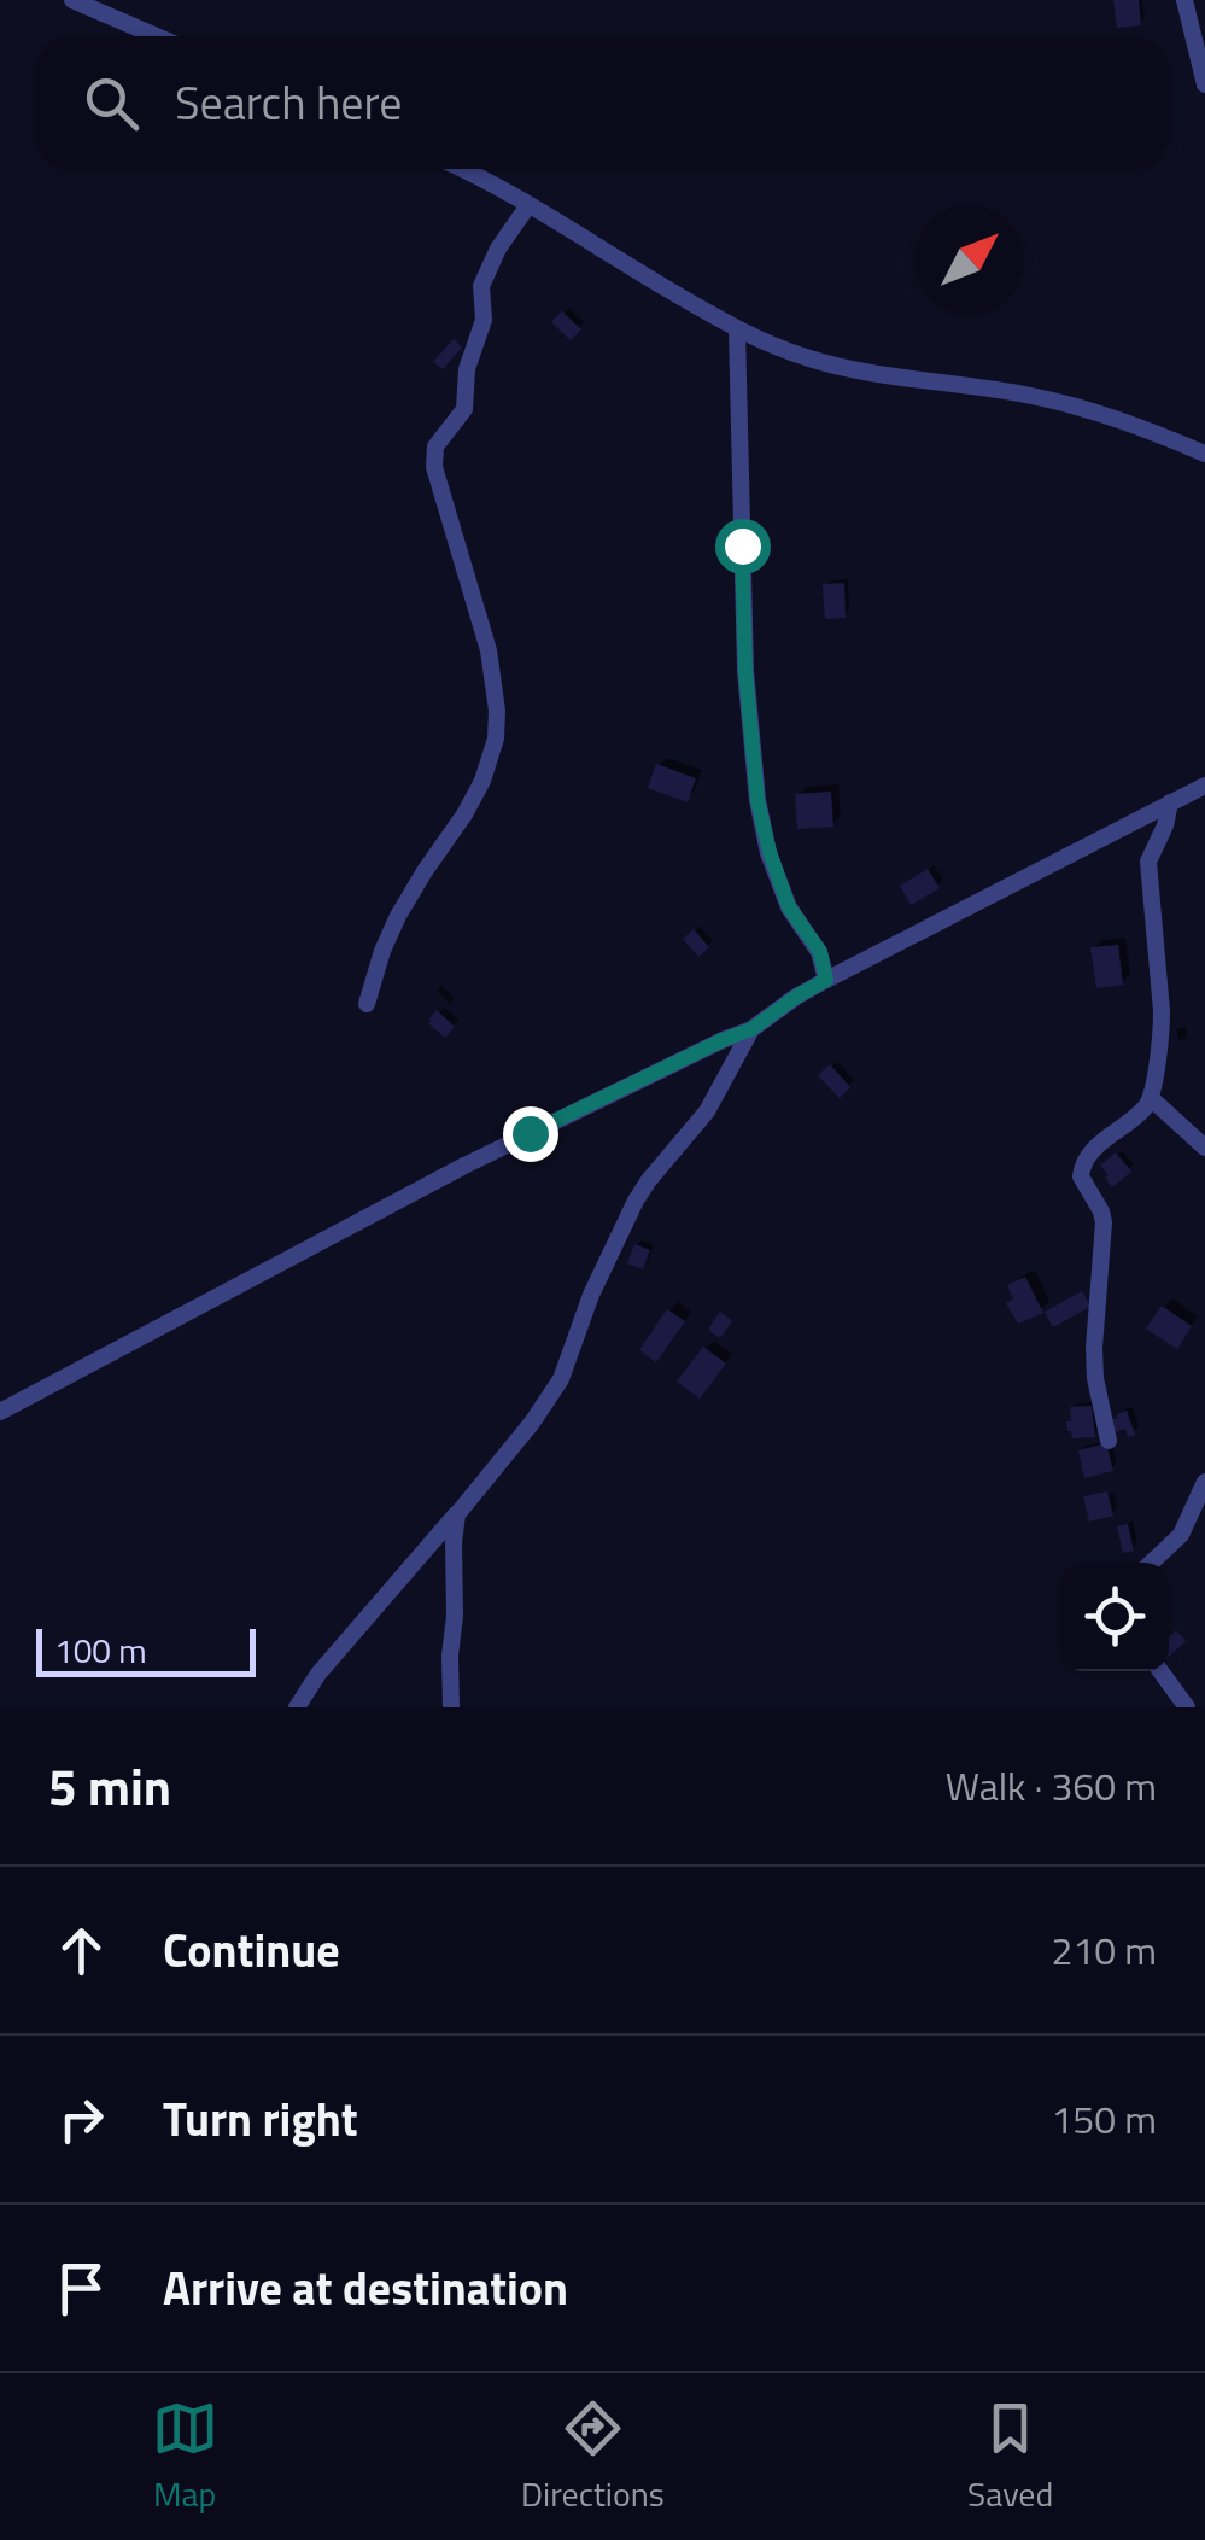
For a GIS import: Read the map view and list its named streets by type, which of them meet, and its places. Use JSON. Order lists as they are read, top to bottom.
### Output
{
  "scale_bar": "100 m",
  "north": "top right",
  "page": {
    "search": "Search here",
    "scale": "100 m",
    "heading": ["5 min", "Walk · 360 m"],
    "list": [
      ["Continue", "210 m"],
      ["Turn right", "150 m"],
      "Arrive at destination"
    ],
    "nav": ["Map", "Directions", "Saved"]
  }
}
